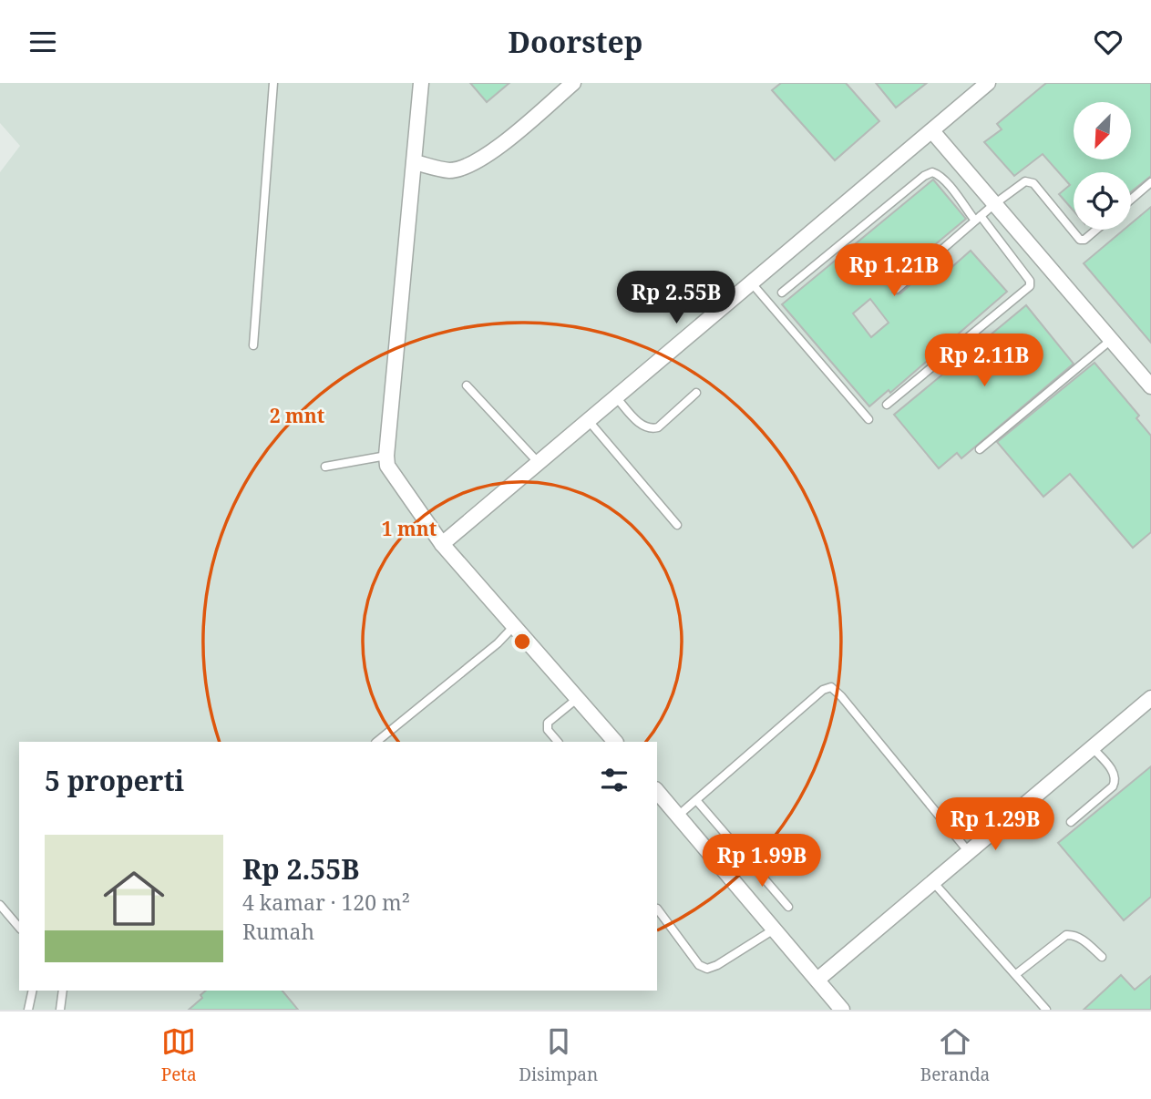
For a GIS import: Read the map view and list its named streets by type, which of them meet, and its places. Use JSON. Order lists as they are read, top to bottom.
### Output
{
  "north": "bottom left",
  "page": {
    "header": "Doorstep",
    "price": [
      "Rp 1.21B",
      "Rp 2.55B",
      "Rp 2.11B",
      "Rp 1.29B",
      "Rp 1.99B"
    ],
    "heading": "5 properti",
    "list": [
      {
        "name": "Rp 2.55B",
        "note": "4 kamar · 120 m² · Rumah"
      }
    ],
    "tabs": ["Peta", "Disimpan", "Beranda"]
  },
  "rings": ["2 mnt", "1 mnt"]
}
